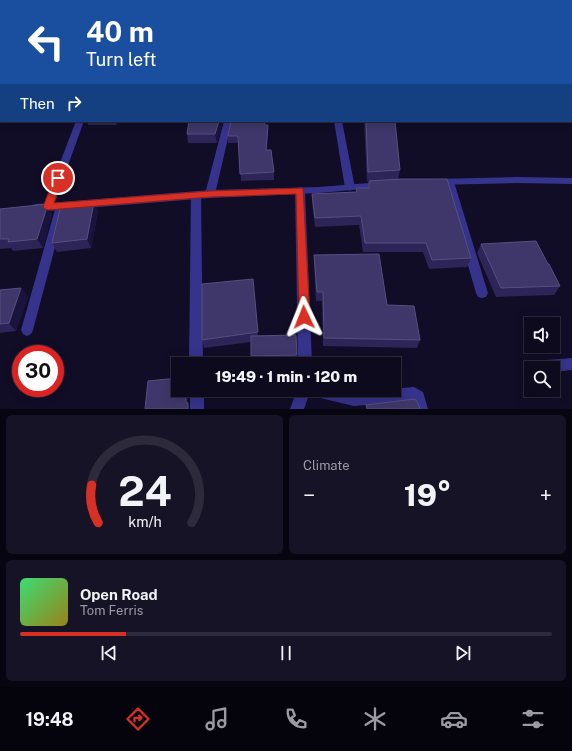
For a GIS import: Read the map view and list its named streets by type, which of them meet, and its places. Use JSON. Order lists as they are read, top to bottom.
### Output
{
  "page": {
    "turn": ["40 m", "Turn left"],
    "then": "Then",
    "limit": "30",
    "trip": "19:49 · 1 min · 120 m",
    "tile": "Climate",
    "heat": ["−", "19°", "+"],
    "song": ["Open Road", "Tom Ferris"],
    "tabs": "19:48",
    "gauge": ["24", "km/h"]
  }
}
